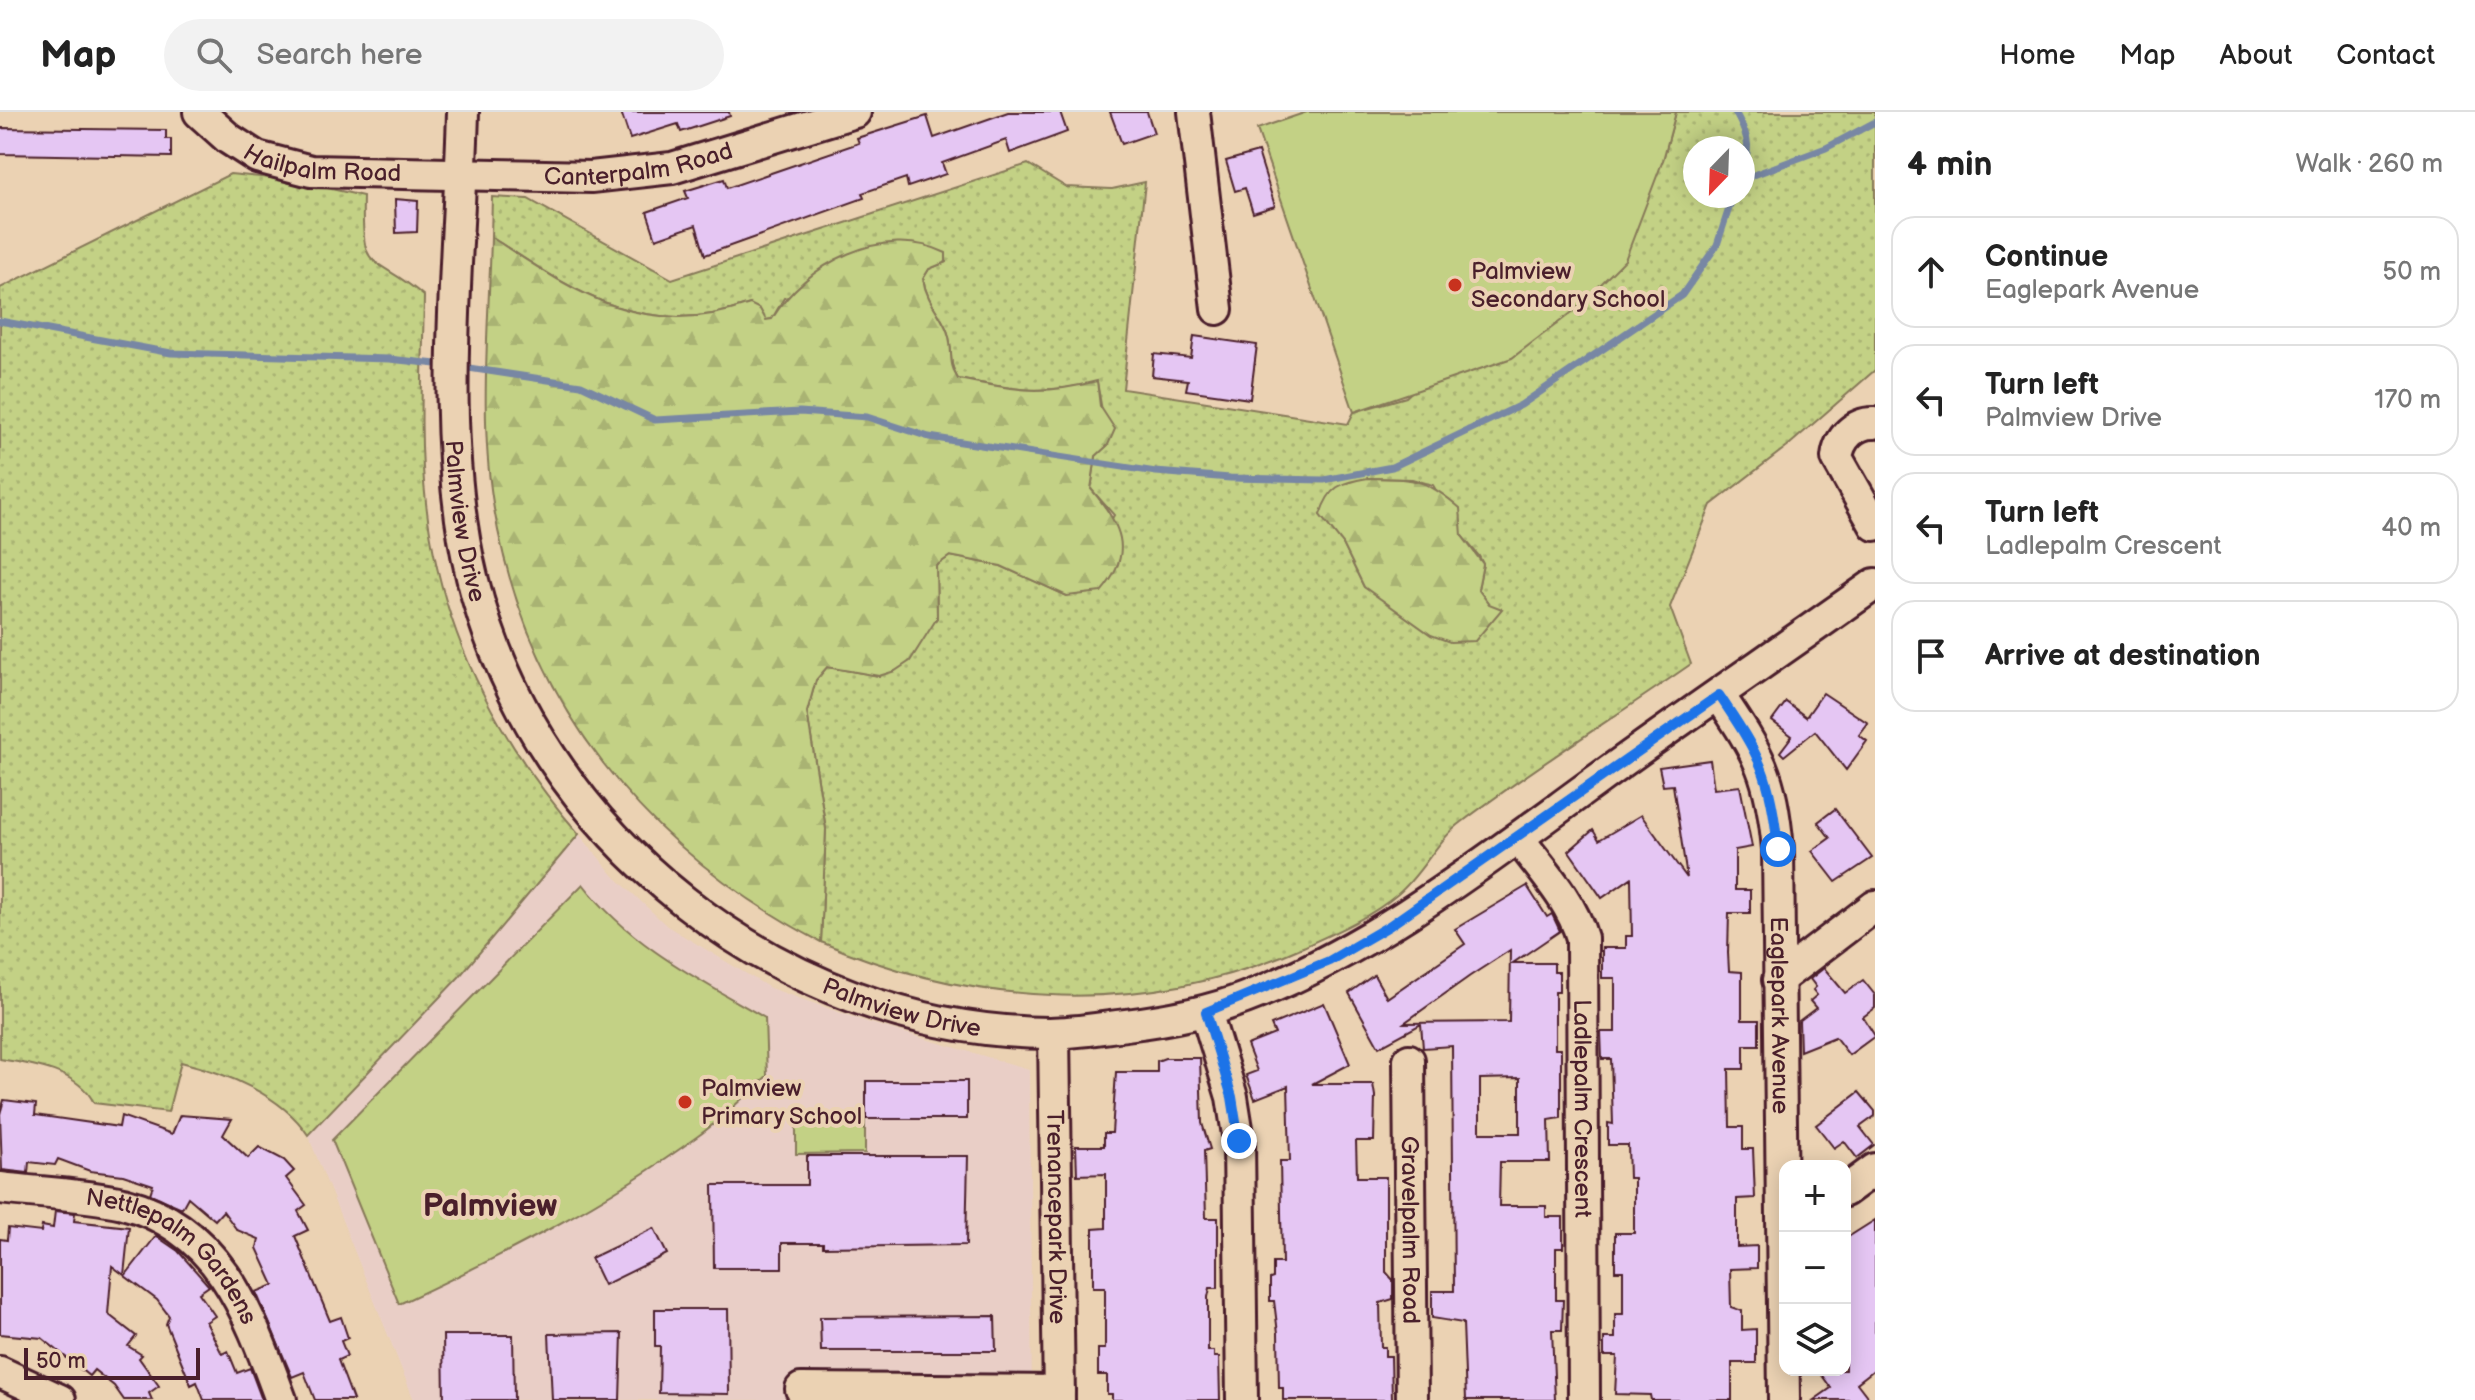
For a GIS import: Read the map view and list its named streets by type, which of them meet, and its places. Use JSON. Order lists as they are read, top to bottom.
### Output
{
  "streets": {
    "street": [
      "Hailpalm Road",
      "Canterpalm Road",
      "Palmview Drive",
      "Eaglepark Avenue",
      "Ladlepalm Crescent",
      "Trenancepark Drive",
      "Gravelpalm Road",
      "Nettlepalm Gardens"
    ]
  },
  "crossings": [
    ["Hailpalm Road", "Canterpalm Road"],
    ["Hailpalm Road", "Palmview Drive"],
    ["Canterpalm Road", "Palmview Drive"],
    ["Palmview Drive", "Eaglepark Avenue"],
    ["Palmview Drive", "Ladlepalm Crescent"],
    ["Palmview Drive", "Trenancepark Drive"]
  ],
  "districts": ["Palmview"],
  "places": ["Palmview Secondary School", "Palmview Primary School"],
  "scale_bar": "50 m",
  "north": "bottom left",
  "page": {
    "header": "Map",
    "search": "Search here",
    "nav": [
      "Home",
      "Map",
      "About",
      "Contact"
    ],
    "heading": ["4 min", "Walk · 260 m"],
    "list": [
      ["Continue", "Eaglepark Avenue", "50 m"],
      ["Turn left", "Palmview Drive", "170 m"],
      ["Turn left", "Ladlepalm Crescent", "40 m"],
      "Arrive at destination"
    ],
    "map_buttons": ["+", "−"],
    "scale": "50 m"
  }
}
